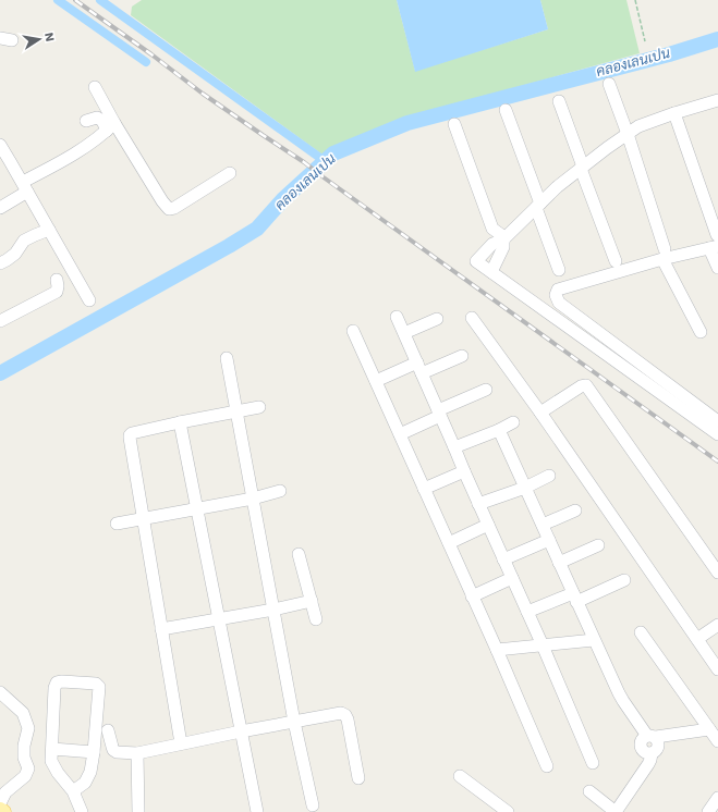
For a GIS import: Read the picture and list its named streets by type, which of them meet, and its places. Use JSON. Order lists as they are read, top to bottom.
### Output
{
  "water": ["คลองเลนเปน"],
  "north": "right"
}
